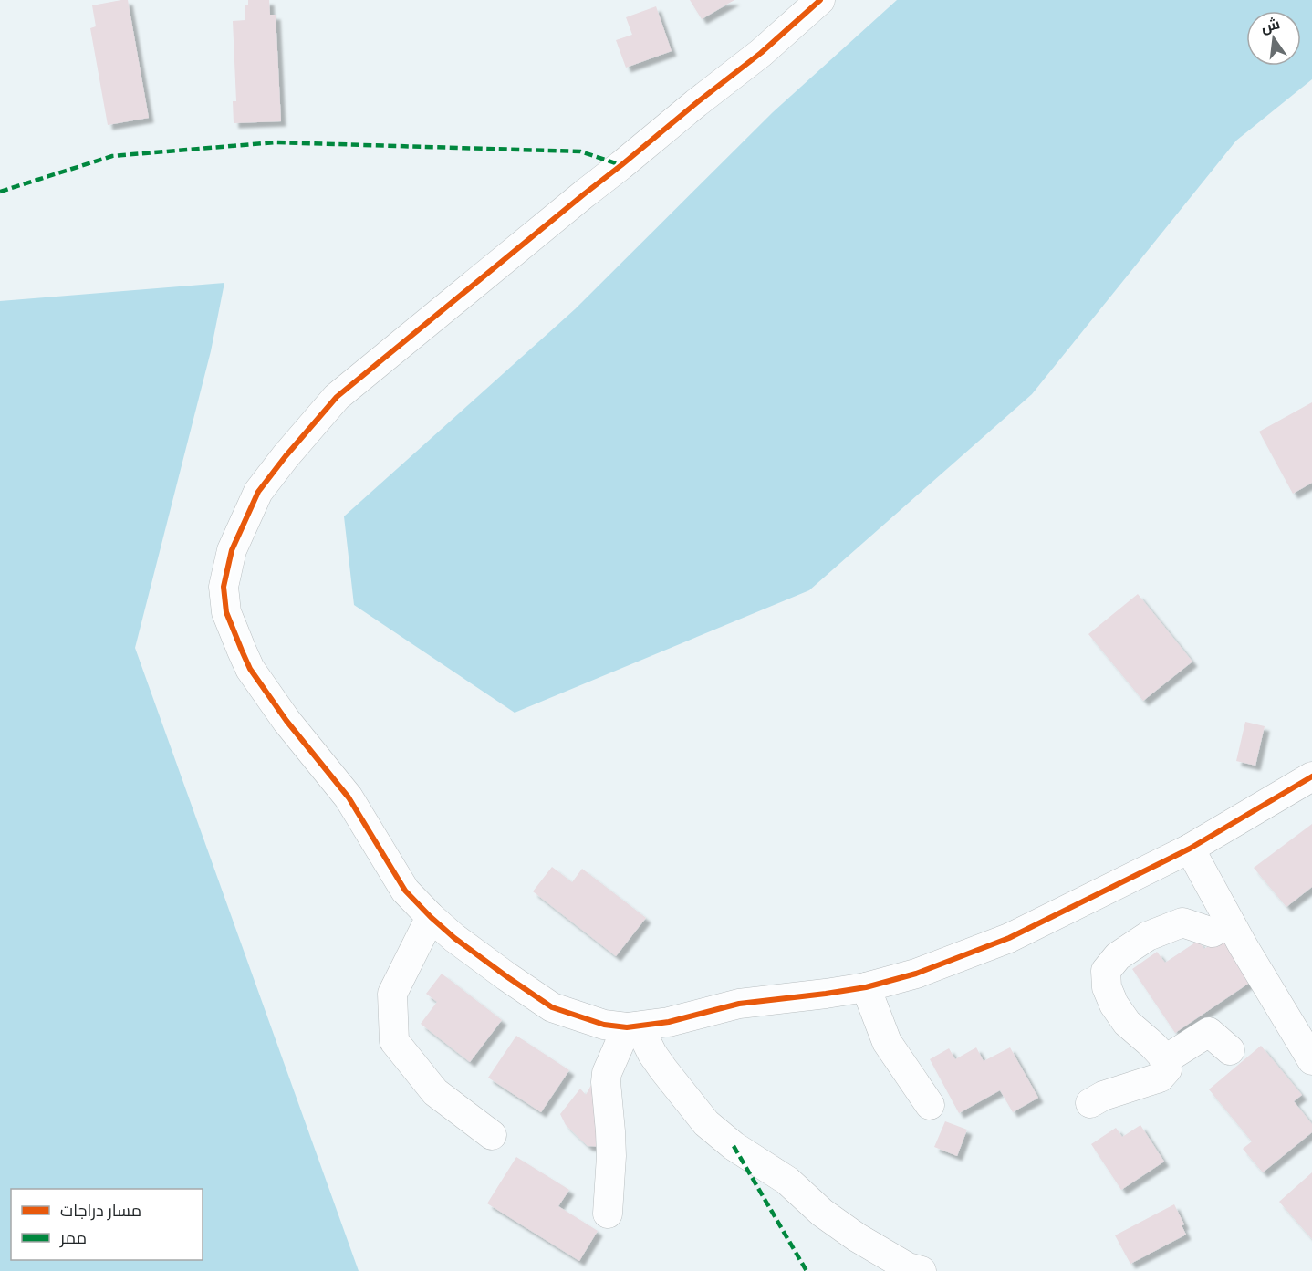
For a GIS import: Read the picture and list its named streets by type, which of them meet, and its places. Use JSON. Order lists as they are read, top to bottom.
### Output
{
  "legend": ["مسار دراجات", "ممر"],
  "north": "top"
}
